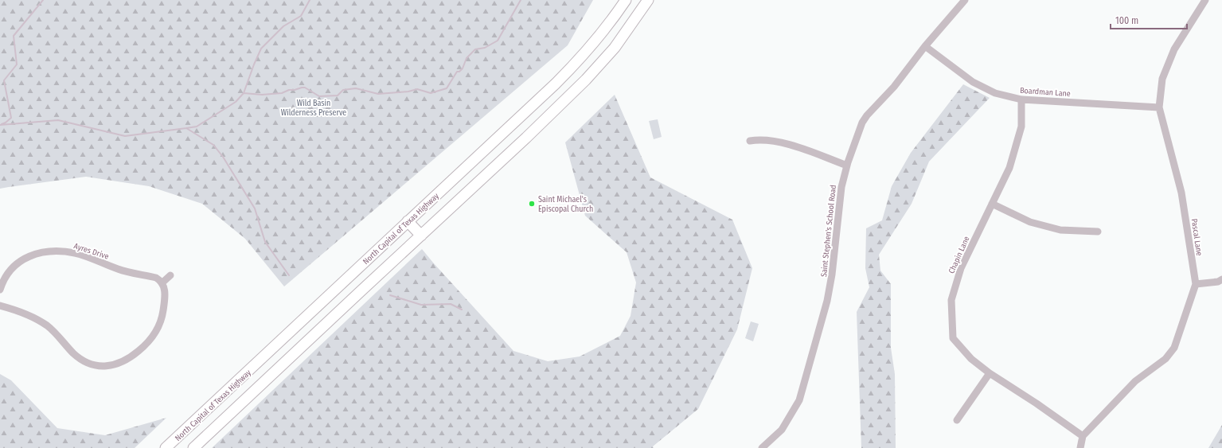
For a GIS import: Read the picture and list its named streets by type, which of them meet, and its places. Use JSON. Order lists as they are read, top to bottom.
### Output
{
  "streets": {
    "highway": ["North Capital of Texas Highway"],
    "street": [
      "Boardman Lane",
      "Saint Stephen's School Road",
      "Pascal Lane",
      "Ayres Drive",
      "Chapin Lane"
    ]
  },
  "crossings": [
    ["Boardman Lane", "Saint Stephen's School Road"],
    ["Boardman Lane", "Pascal Lane"],
    ["Boardman Lane", "Chapin Lane"],
    ["Pascal Lane", "Chapin Lane"]
  ],
  "parks": ["Wild Basin Wilderness Preserve"],
  "places": ["Saint Michael's Episcopal Church"],
  "scale_bar": "100 m"
}
